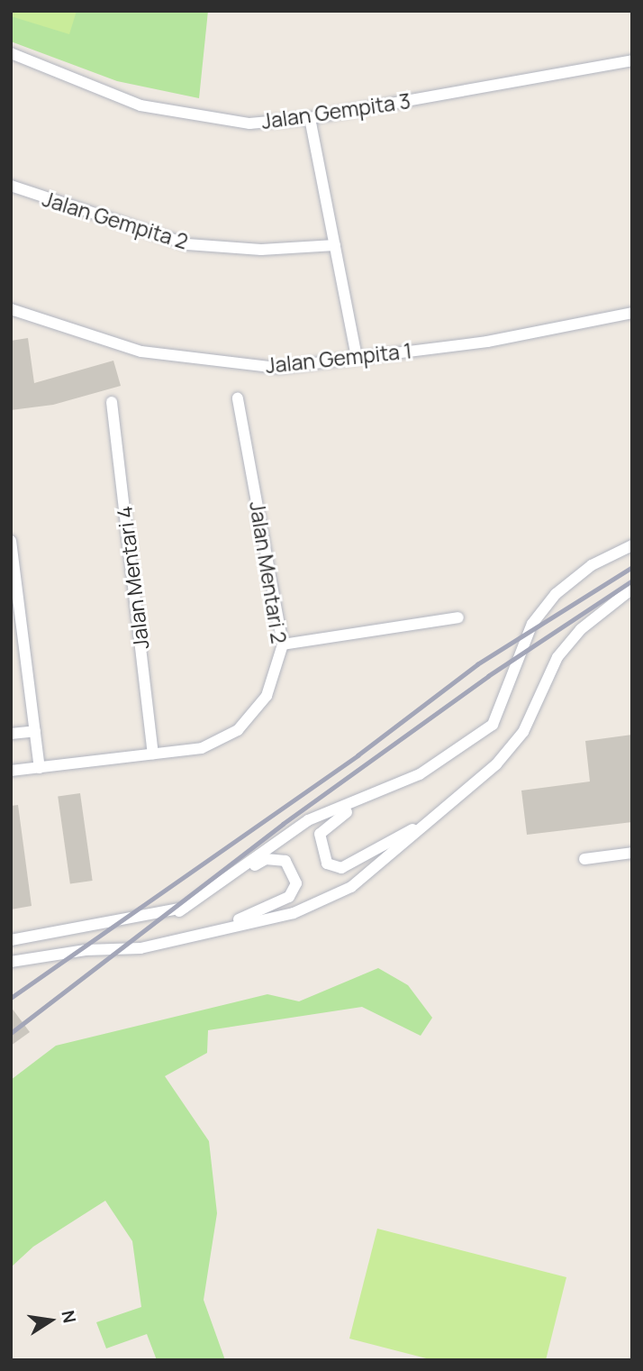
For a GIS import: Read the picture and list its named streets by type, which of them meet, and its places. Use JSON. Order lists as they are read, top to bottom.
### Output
{
  "streets": {
    "street": [
      "Jalan Gempita 3",
      "Jalan Gempita 2",
      "Jalan Gempita 1",
      "Jalan Mentari 2",
      "Jalan Mentari 4"
    ]
  },
  "crossings": [
    ["Jalan Mentari 2", "Jalan Mentari 4"]
  ],
  "north": "right"
}
